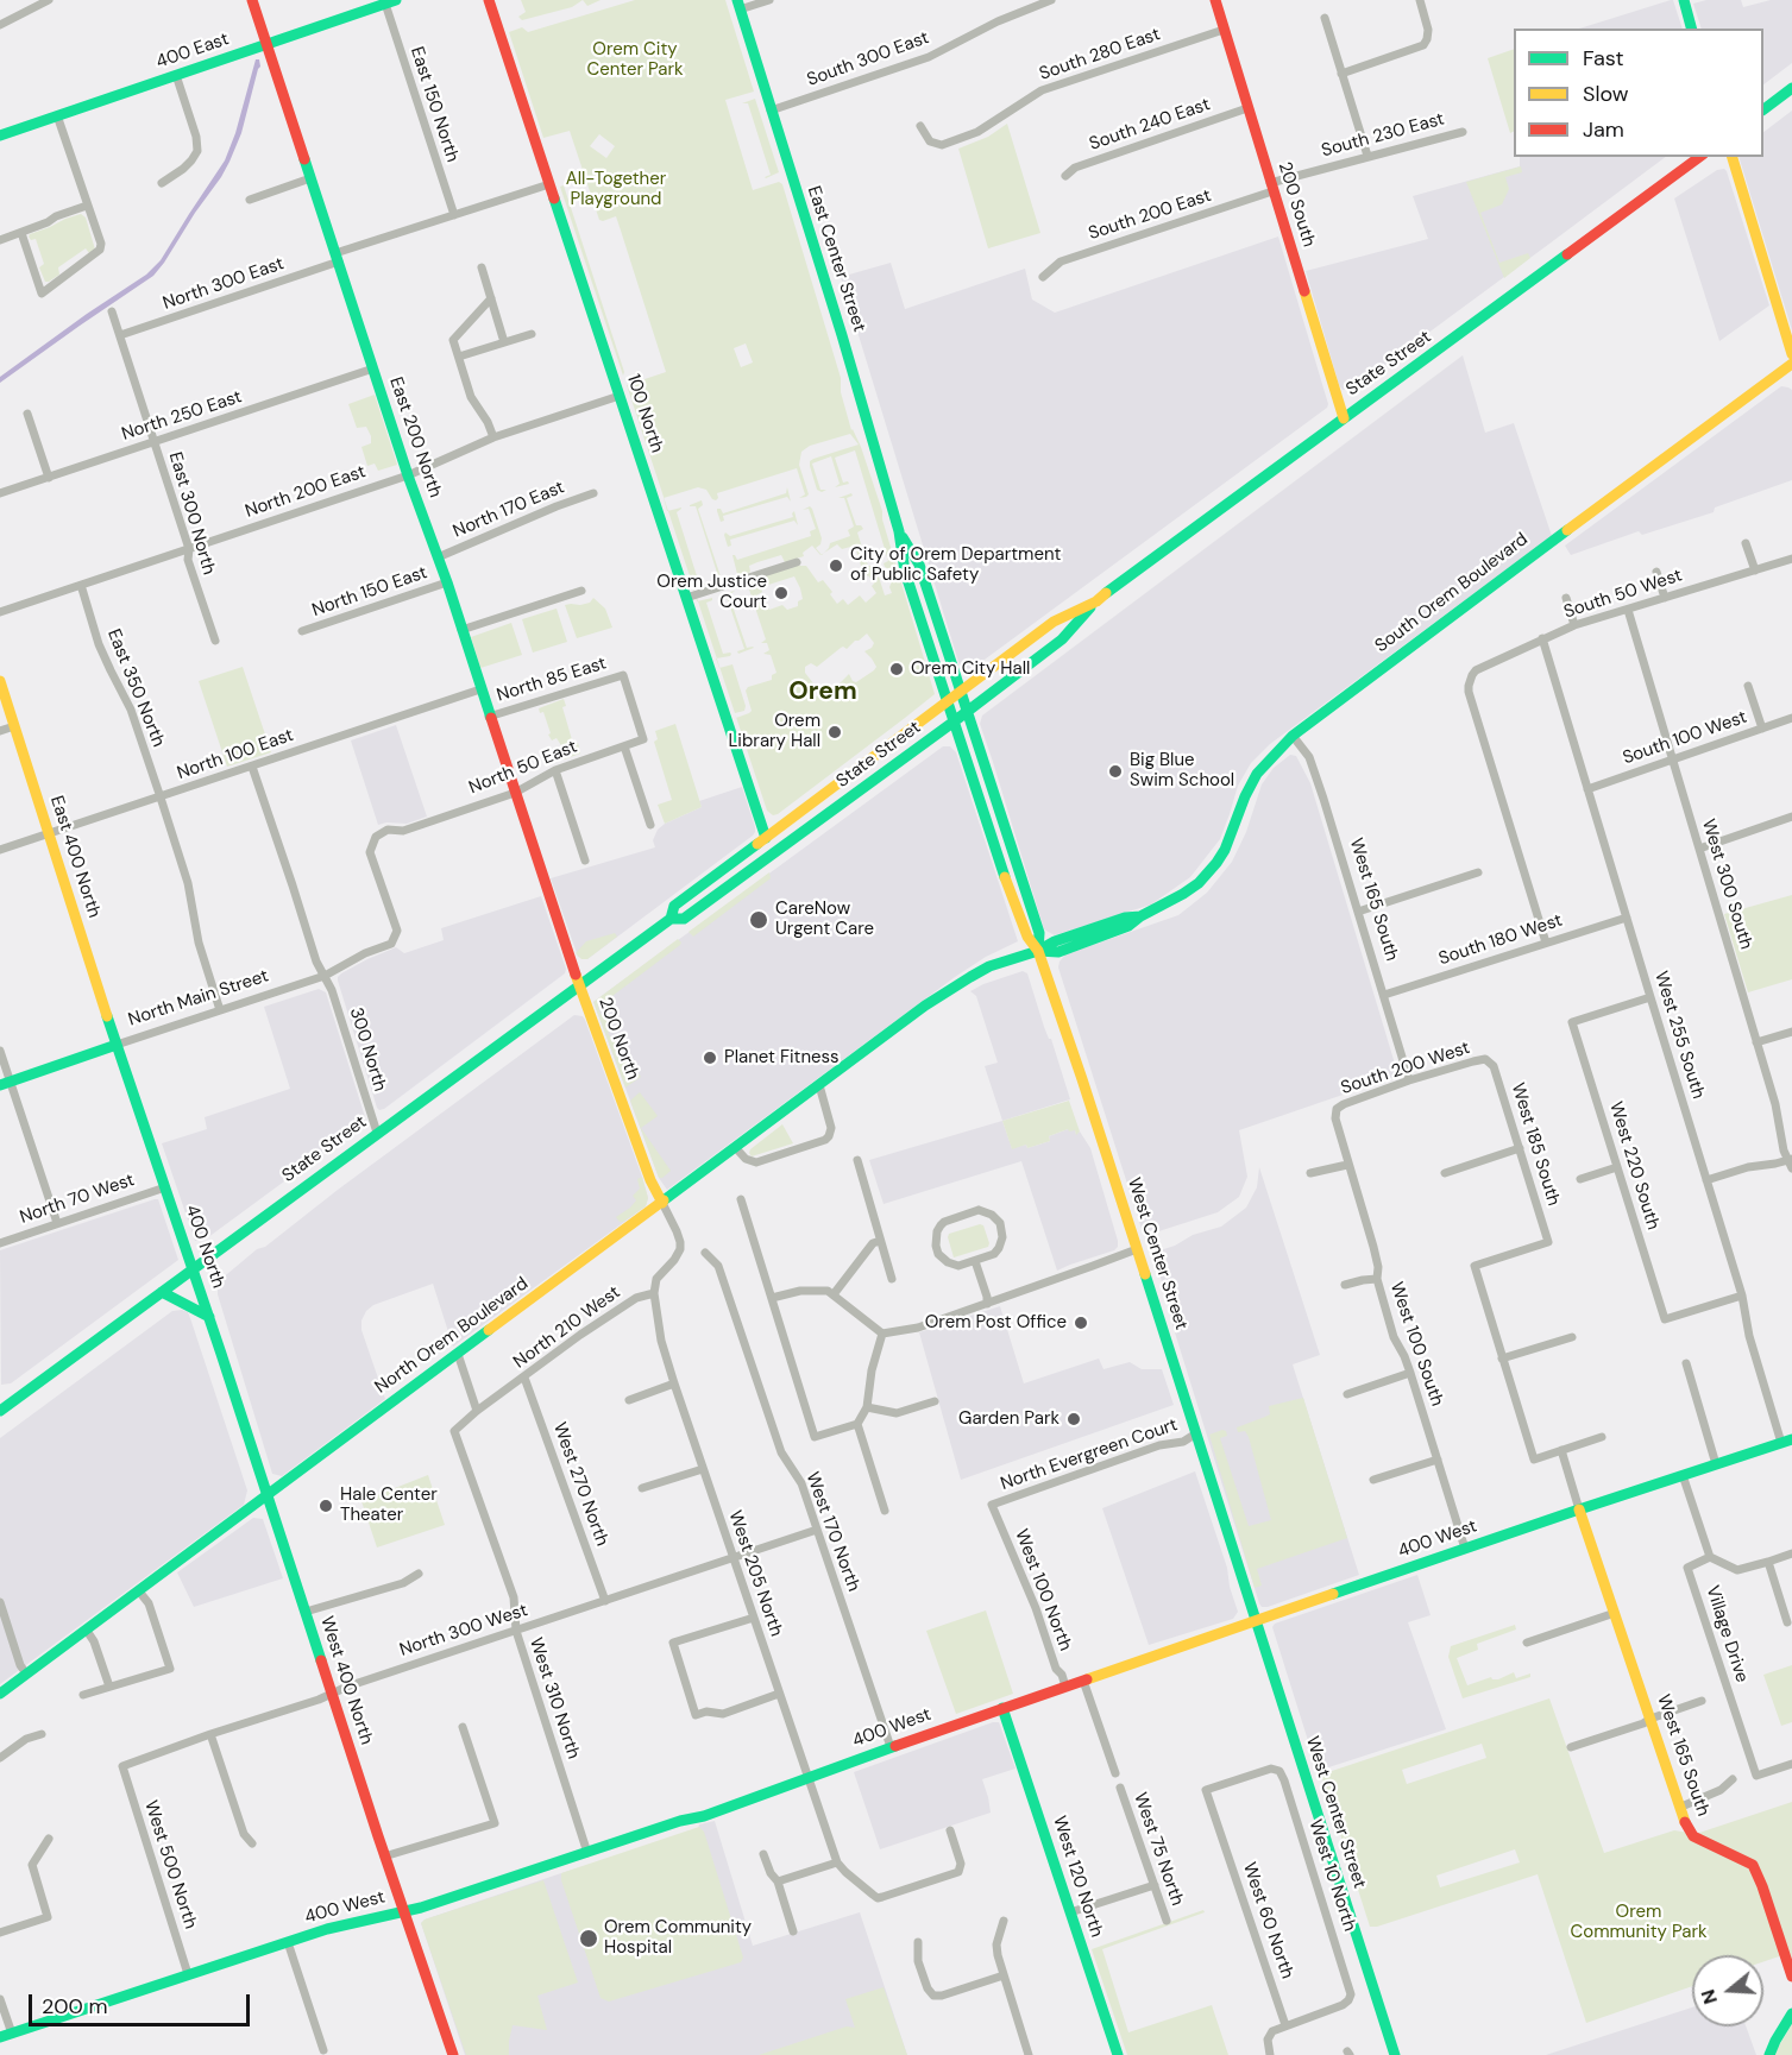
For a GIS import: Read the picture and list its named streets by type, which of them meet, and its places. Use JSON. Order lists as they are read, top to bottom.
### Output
{
  "streets": {
    "main road": [
      "400 East",
      "200 South",
      "East Center Street",
      "State Street",
      "100 North",
      "East 200 North",
      "South Orem Boulevard",
      "East 400 North",
      "West 165 South",
      "North Main Street",
      "200 North",
      "400 North",
      "West Center Street",
      "North Orem Boulevard",
      "400 West",
      "West 400 North",
      "West 120 North"
    ],
    "street": [
      "South 280 East",
      "South 300 East",
      "East 150 North",
      "South 240 East",
      "South 230 East",
      "South 200 East",
      "North 300 East",
      "North 250 East",
      "North 200 East",
      "North 170 East",
      "East 300 North",
      "North 150 East",
      "South 50 West",
      "North 85 East",
      "East 350 North",
      "South 100 West",
      "North 100 East",
      "North 50 East",
      "West 300 South",
      "South 180 West",
      "West 255 South",
      "300 North",
      "South 200 West",
      "West 185 South",
      "West 220 South",
      "North 70 West",
      "North 210 West",
      "West 100 South",
      "North Evergreen Court",
      "West 270 North",
      "West 170 North",
      "West 205 North",
      "West 100 North",
      "North 300 West",
      "Village Drive",
      "West 310 North",
      "West 75 North",
      "West 500 North",
      "West 10 North",
      "West 60 North"
    ]
  },
  "crossings": [
    ["400 East", "East 150 North"],
    ["400 East", "East 200 North"],
    ["South 280 East", "200 South"],
    ["South 300 East", "East Center Street"],
    ["East 150 North", "North 300 East"],
    ["South 240 East", "200 South"],
    ["South 230 East", "200 South"],
    ["South 230 East", "South 200 East"],
    ["200 South", "South 200 East"],
    ["200 South", "State Street"],
    ["East Center Street", "State Street"],
    ["East Center Street", "West Center Street"],
    ["North 300 East", "100 North"],
    ["North 300 East", "East 200 North"],
    ["North 300 East", "East 300 North"],
    ["State Street", "100 North"],
    ["State Street", "200 North"],
    ["State Street", "300 North"],
    ["State Street", "400 North"],
    ["State Street", "West Center Street"],
    ["100 North", "North 200 East"],
    ["North 250 East", "East 200 North"],
    ["North 250 East", "East 300 North"],
    ["East 200 North", "North 200 East"],
    ["East 200 North", "North 170 East"],
    ["East 200 North", "North 150 East"],
    ["East 200 North", "North 85 East"],
    ["East 200 North", "North 100 East"],
    ["East 200 North", "North 50 East"],
    ["East 200 North", "200 North"],
    ["North 200 East", "East 300 North"],
    ["North 200 East", "East 350 North"],
    ["South Orem Boulevard", "West 165 South"],
    ["South Orem Boulevard", "West Center Street"],
    ["South Orem Boulevard", "North Orem Boulevard"],
    ["South 50 West", "West 300 South"],
    ["South 50 West", "South 180 West"],
    ["South 50 West", "West 255 South"],
    ["North 85 East", "North 50 East"],
    ["East 350 North", "North 100 East"],
    ["East 350 North", "North Main Street"],
    ["South 100 West", "West 300 South"],
    ["South 100 West", "West 255 South"],
    ["North 100 East", "East 400 North"],
    ["North 50 East", "North Main Street"],
    ["East 400 North", "North Main Street"],
    ["West 165 South", "South 180 West"],
    ["West 165 South", "South 200 West"],
    ["West 165 South", "400 West"],
    ["South 180 West", "West 255 South"],
    ["North Main Street", "300 North"],
    ["West 255 South", "West 220 South"],
    ["West 255 South", "400 West"],
    ["200 North", "North Orem Boulevard"],
    ["South 200 West", "West 185 South"],
    ["South 200 West", "West 100 South"],
    ["North 70 West", "400 North"],
    ["400 North", "West 400 North"],
    ["West Center Street", "North Orem Boulevard"],
    ["West Center Street", "North Evergreen Court"],
    ["West Center Street", "400 West"],
    ["North 210 West", "West 270 North"],
    ["North 210 West", "West 205 North"],
    ["North 210 West", "West 310 North"],
    ["North Orem Boulevard", "West 400 North"],
    ["West 100 South", "400 West"],
    ["North Evergreen Court", "West 100 North"],
    ["West 270 North", "North 300 West"],
    ["West 170 North", "400 West"],
    ["West 170 North", "North 300 West"],
    ["400 West", "West 205 North"],
    ["400 West", "West 100 North"],
    ["400 West", "West 400 North"],
    ["400 West", "West 310 North"],
    ["400 West", "West 75 North"],
    ["400 West", "West 500 North"],
    ["400 West", "West 120 North"],
    ["West 205 North", "North 300 West"],
    ["North 300 West", "West 400 North"],
    ["North 300 West", "West 310 North"],
    ["North 300 West", "West 500 North"],
    ["West 10 North", "West 60 North"]
  ],
  "districts": ["Orem"],
  "parks": ["Orem City Center Park", "All-Together Playground", "Orem Community Park"],
  "places": [
    "City of Orem Department of Public Safety",
    "Orem Justice Court",
    "Orem City Hall",
    "Orem Library Hall",
    "Big Blue Swim School",
    "CareNow Urgent Care",
    "Planet Fitness",
    "Orem Post Office",
    "Garden Park",
    "Hale Center Theater",
    "Orem Community Hospital"
  ],
  "legend": ["Fast", "Slow", "Jam"],
  "scale_bar": "200 m",
  "north": "left"
}
